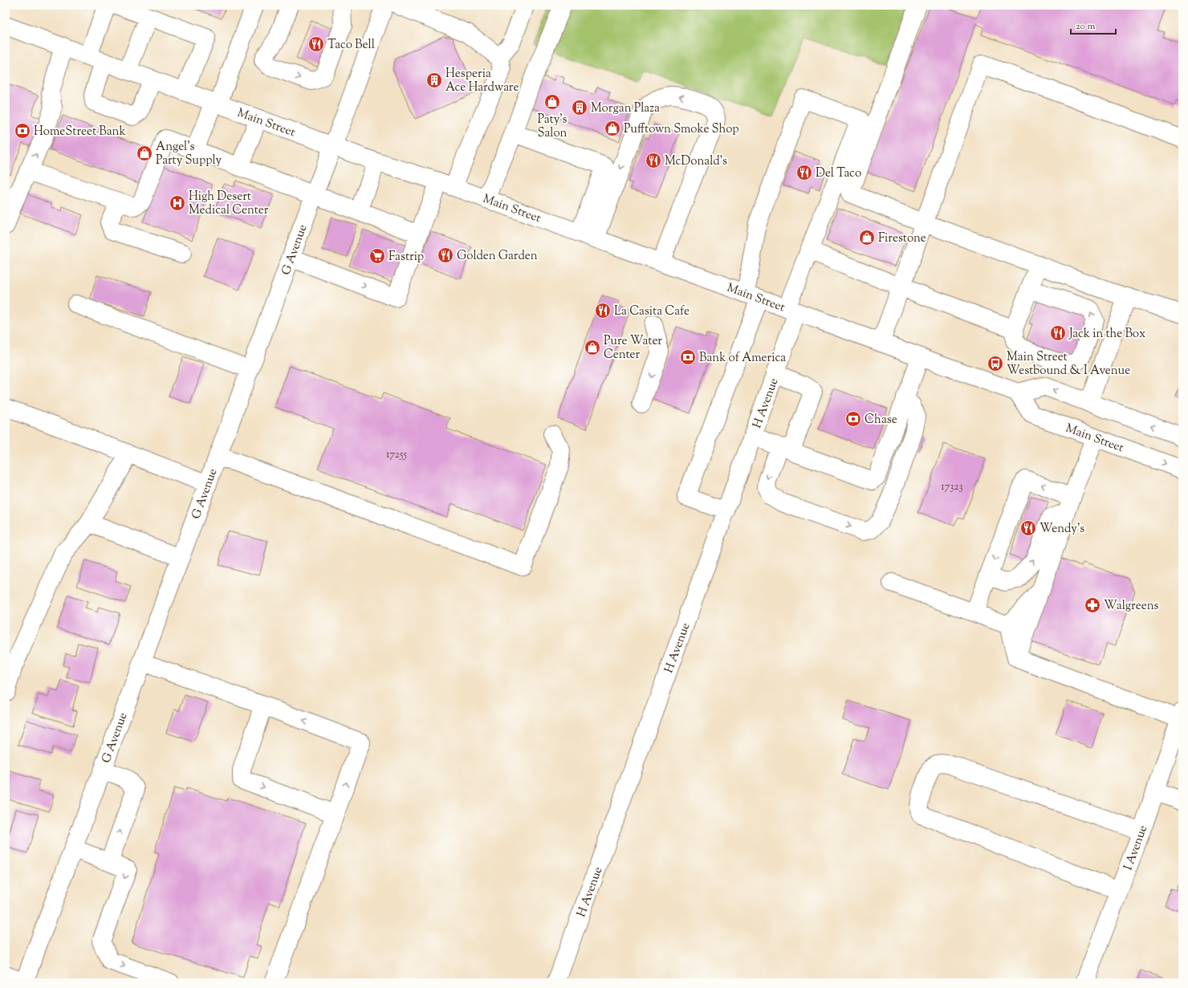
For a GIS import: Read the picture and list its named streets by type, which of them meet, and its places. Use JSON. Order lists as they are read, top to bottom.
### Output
{
  "streets": {
    "street": [
      "Main Street",
      "G Avenue",
      "H Avenue",
      "I Avenue"
    ]
  },
  "crossings": [
    ["Main Street", "G Avenue"],
    ["Main Street", "H Avenue"]
  ],
  "places": {
    "restaurant": [
      "Taco Bell",
      "McDonald's",
      "Del Taco",
      "Golden Garden",
      "La Casita Cafe",
      "Jack in the Box",
      "Wendy's"
    ],
    "building": ["Hesperia Ace Hardware", "Morgan Plaza"],
    "shop": [
      "Paty's Salon",
      "Pufftown Smoke Shop",
      "Angel's Party Supply",
      "Firestone",
      "Pure Water Center"
    ],
    "bank": ["HomeStreet Bank", "Bank of America", "Chase"],
    "hospital": ["High Desert Medical Center"],
    "supermarket": ["Fastrip"],
    "bus stop": ["Main Street Westbound & I Avenue"],
    "pharmacy": ["Walgreens"]
  },
  "house_numbers": ["17255", "17323"],
  "scale_bar": "20 m"
}
